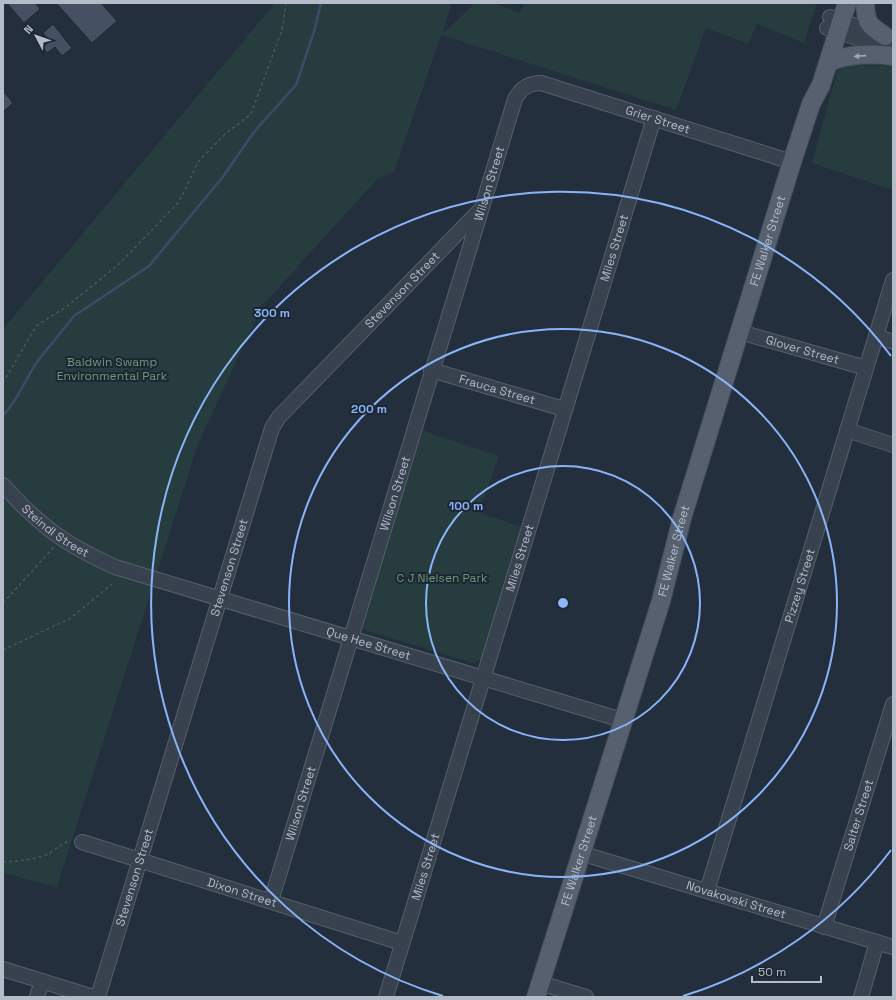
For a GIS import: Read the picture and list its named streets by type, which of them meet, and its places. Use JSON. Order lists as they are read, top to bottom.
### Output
{
  "streets": {
    "main road": ["FE Walker Street"],
    "street": [
      "Grier Street",
      "Wilson Street",
      "Miles Street",
      "Stevenson Street",
      "Glover Street",
      "Frauca Street",
      "Steindl Street",
      "Pizzey Street",
      "Que Hee Street",
      "Salter Street",
      "Dixon Street",
      "Novakovski Street"
    ]
  },
  "crossings": [
    ["Grier Street", "Wilson Street"],
    ["Grier Street", "FE Walker Street"],
    ["Grier Street", "Miles Street"],
    ["Wilson Street", "Stevenson Street"],
    ["Wilson Street", "Frauca Street"],
    ["Wilson Street", "Que Hee Street"],
    ["Wilson Street", "Dixon Street"],
    ["FE Walker Street", "Glover Street"],
    ["FE Walker Street", "Que Hee Street"],
    ["FE Walker Street", "Novakovski Street"],
    ["Miles Street", "Frauca Street"],
    ["Miles Street", "Que Hee Street"],
    ["Miles Street", "Dixon Street"],
    ["Stevenson Street", "Que Hee Street"],
    ["Stevenson Street", "Dixon Street"],
    ["Glover Street", "Pizzey Street"],
    ["Steindl Street", "Que Hee Street"],
    ["Pizzey Street", "Novakovski Street"],
    ["Salter Street", "Novakovski Street"]
  ],
  "parks": ["Baldwin Swamp Environmental Park", "C J Nielsen Park"],
  "scale_bar": "50 m",
  "north": "top left",
  "rings": ["300 m", "200 m", "100 m"]
}
